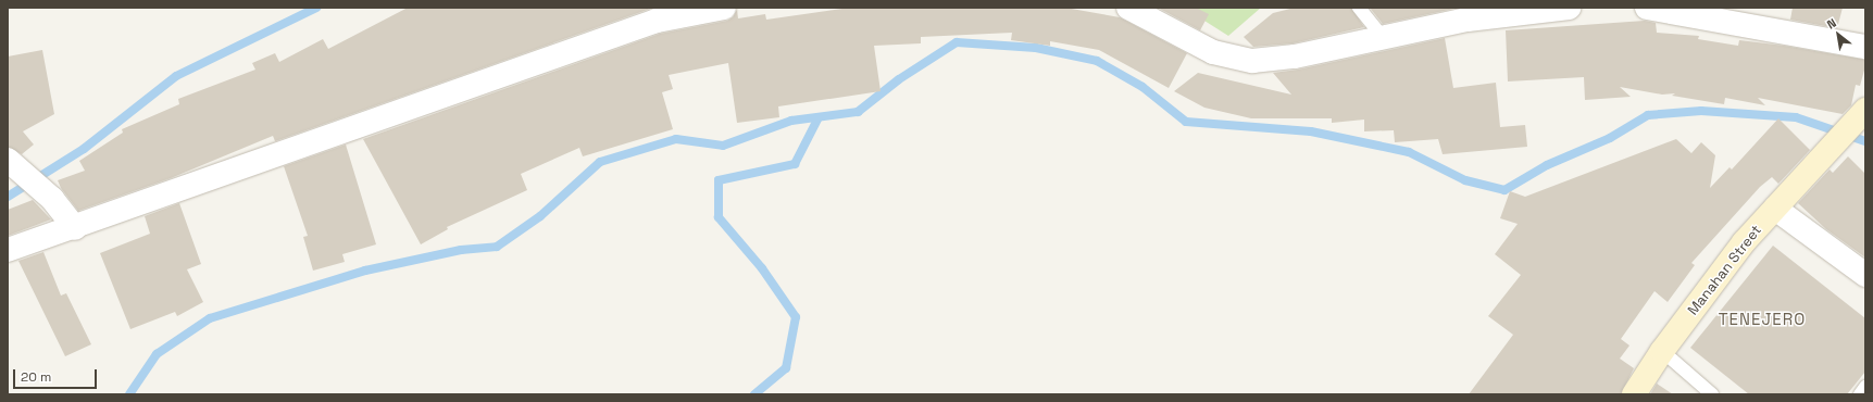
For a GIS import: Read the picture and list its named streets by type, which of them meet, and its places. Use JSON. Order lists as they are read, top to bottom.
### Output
{
  "streets": {
    "main road": ["Manahan Street"]
  },
  "districts": ["TENEJERO"],
  "scale_bar": "20 m",
  "north": "top left"
}
